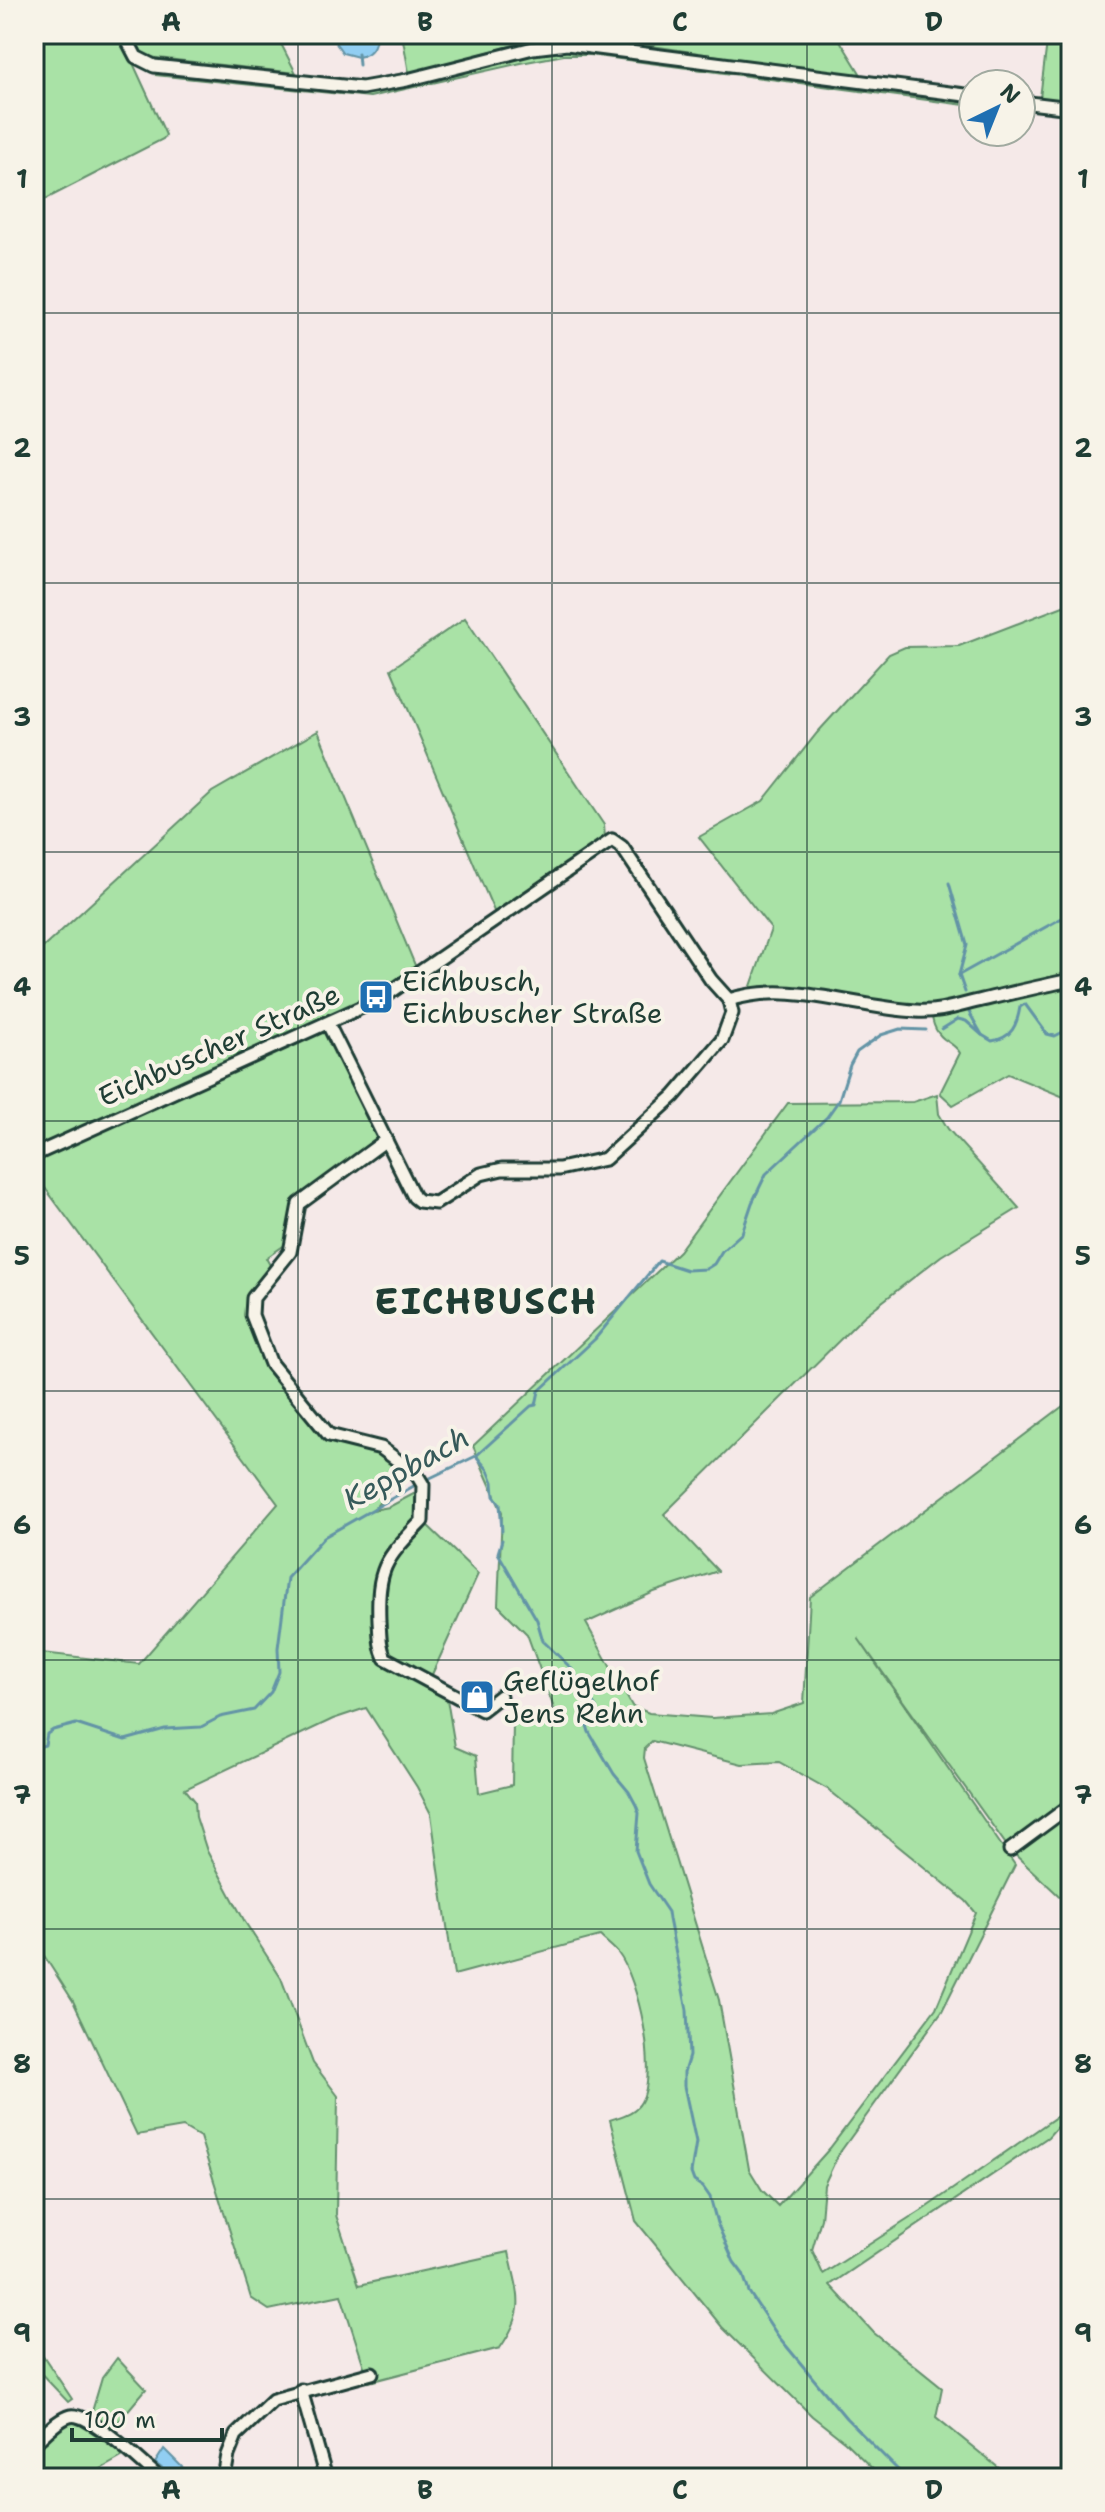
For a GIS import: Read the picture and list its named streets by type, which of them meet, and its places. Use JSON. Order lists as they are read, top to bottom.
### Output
{
  "streets": {
    "street": ["Eichbuscher Straße"]
  },
  "districts": ["EICHBUSCH"],
  "water": ["Keppbach"],
  "places": {
    "bus stop": ["Eichbusch, Eichbuscher Straße"],
    "shop": ["Geflügelhof Jens Rehn"]
  },
  "scale_bar": "100 m",
  "north": "top right",
  "grid": {
    "columns": [
      "A",
      "B",
      "C",
      "D"
    ],
    "rows": [
      "1",
      "2",
      "3",
      "4",
      "5",
      "6",
      "7",
      "8",
      "9"
    ]
  }
}
